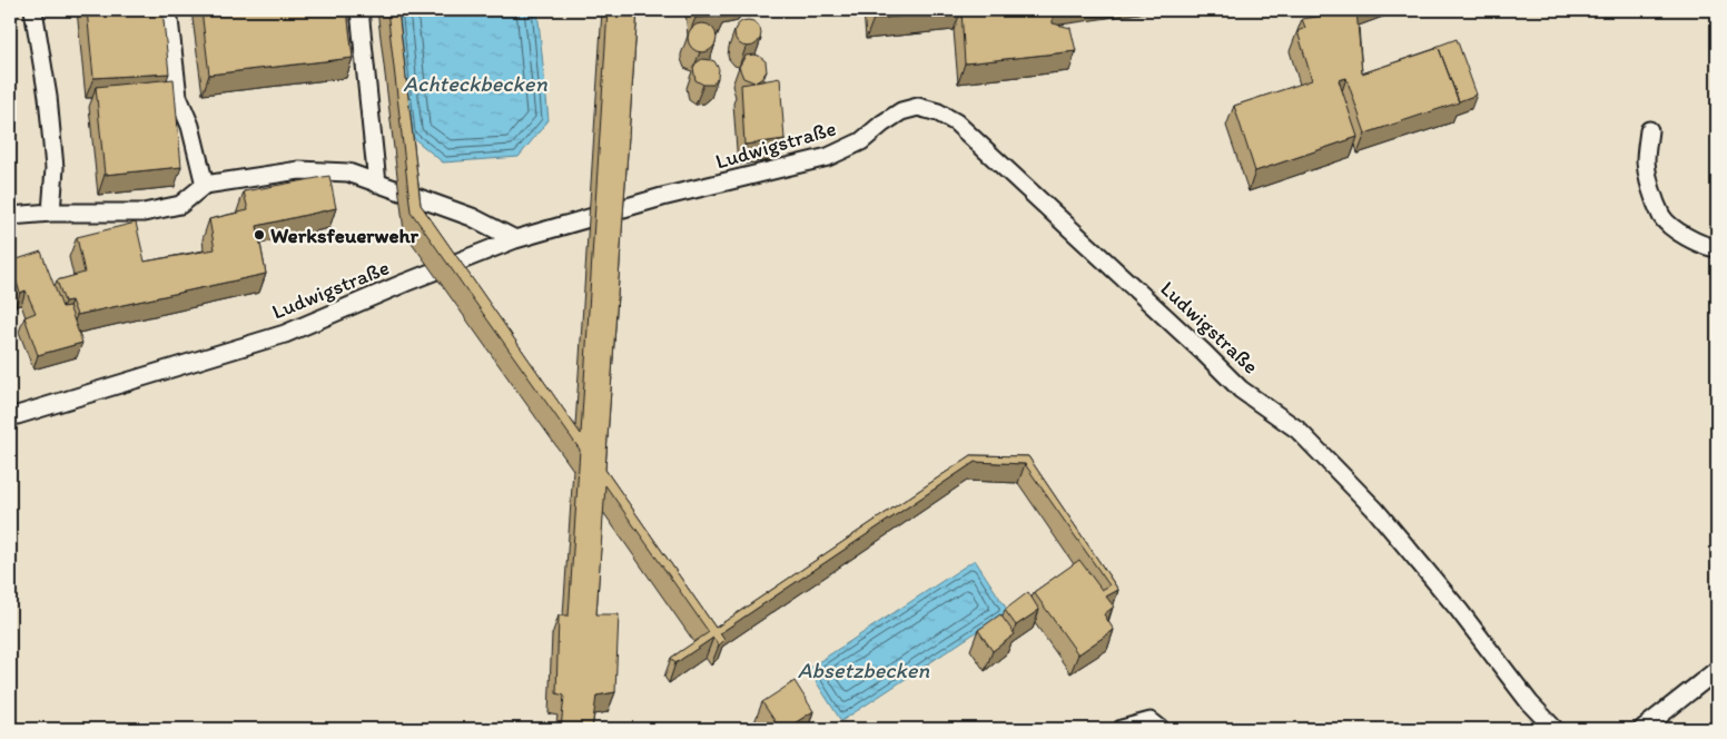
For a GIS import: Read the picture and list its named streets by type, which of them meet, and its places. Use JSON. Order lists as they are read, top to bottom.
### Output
{
  "streets": {
    "lane": ["Ludwigstraße"]
  },
  "water": ["Achteckbecken", "Absetzbecken"],
  "places": ["Werksfeuerwehr"]
}
